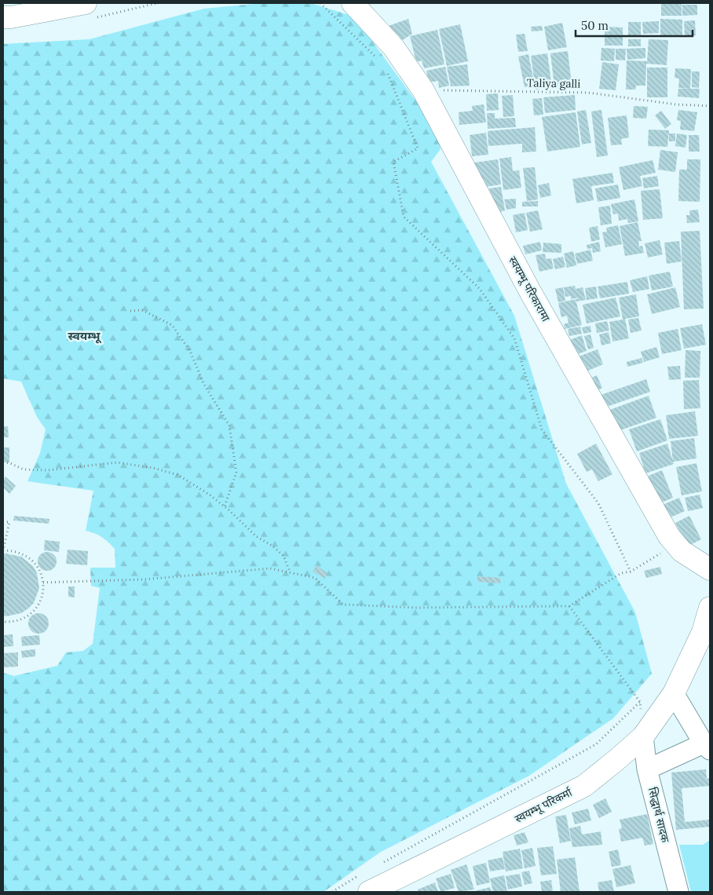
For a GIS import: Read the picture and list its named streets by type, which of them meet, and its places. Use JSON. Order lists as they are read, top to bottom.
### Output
{
  "streets": {
    "main road": ["स्वयम्भू परिकारामा", "स्वयम्भू परिकर्मा"],
    "street": ["सिद्धार्थ सादक"],
    "path": ["Taliya galli"]
  },
  "crossings": [
    ["Taliya galli", "स्वयम्भू परिकारामा"],
    ["स्वयम्भू परिकर्मा", "सिद्धार्थ सादक"]
  ],
  "districts": ["स्वयम्भू"],
  "scale_bar": "50 m"
}
